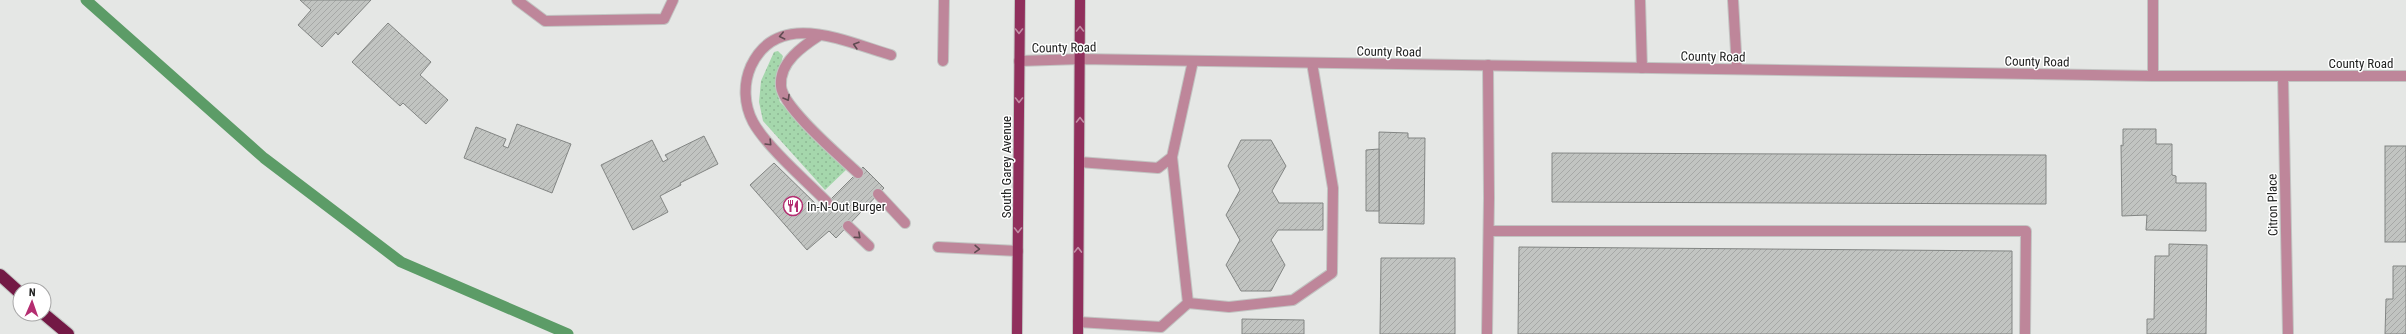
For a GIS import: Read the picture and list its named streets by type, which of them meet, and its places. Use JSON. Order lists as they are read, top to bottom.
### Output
{
  "streets": {
    "main road": ["South Garey Avenue"],
    "street": ["County Road", "Citron Place"]
  },
  "crossings": [
    ["County Road", "South Garey Avenue"],
    ["County Road", "Citron Place"]
  ],
  "places": {
    "restaurant": ["In-N-Out Burger"]
  },
  "north": "top"
}
